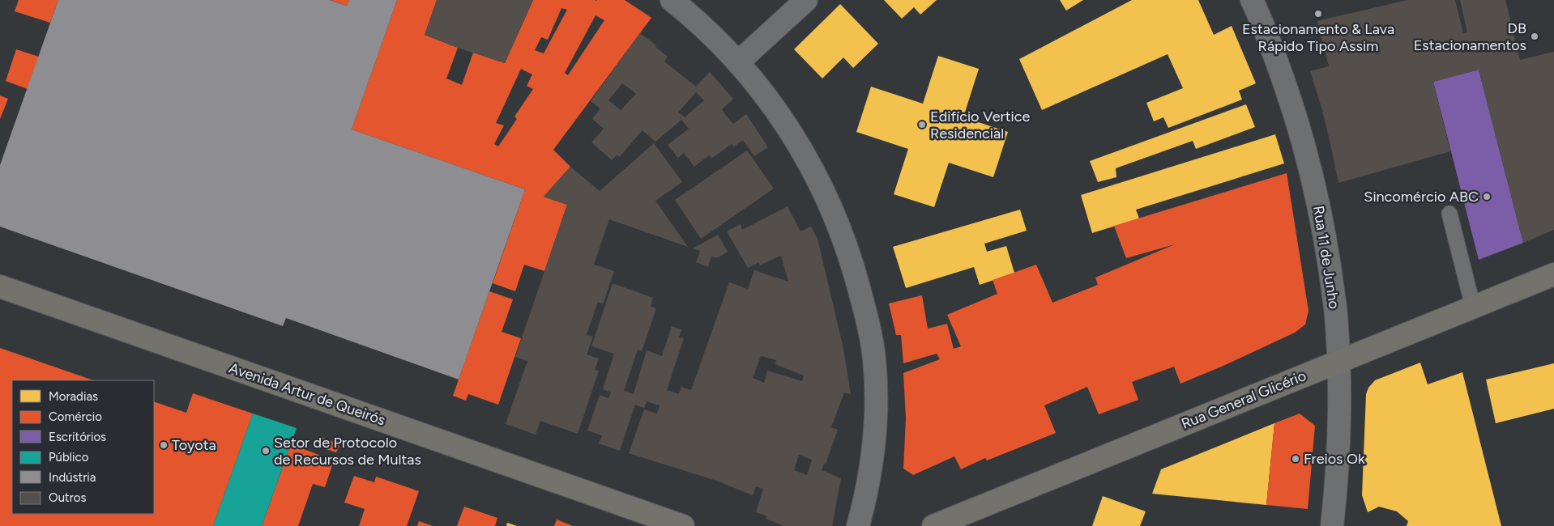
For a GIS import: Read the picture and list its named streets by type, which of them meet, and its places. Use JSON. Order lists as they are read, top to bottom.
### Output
{
  "streets": {
    "main road": ["Avenida Artur de Queirós", "Rua General Glicério"],
    "street": ["Rua 11 de Junho"]
  },
  "crossings": [
    ["Rua 11 de Junho", "Rua General Glicério"]
  ],
  "places": [
    "Estacionamento & Lava Rápido Tipo Assim",
    "DB Estacionamentos",
    "Edifício Vertice Residencial",
    "Sincomércio ABC",
    "Toyota",
    "Setor de Protocolo de Recursos de Multas",
    "Freios Ok"
  ],
  "legend": [
    "Moradias",
    "Comércio",
    "Escritórios",
    "Público",
    "Indústria",
    "Outros"
  ]
}
